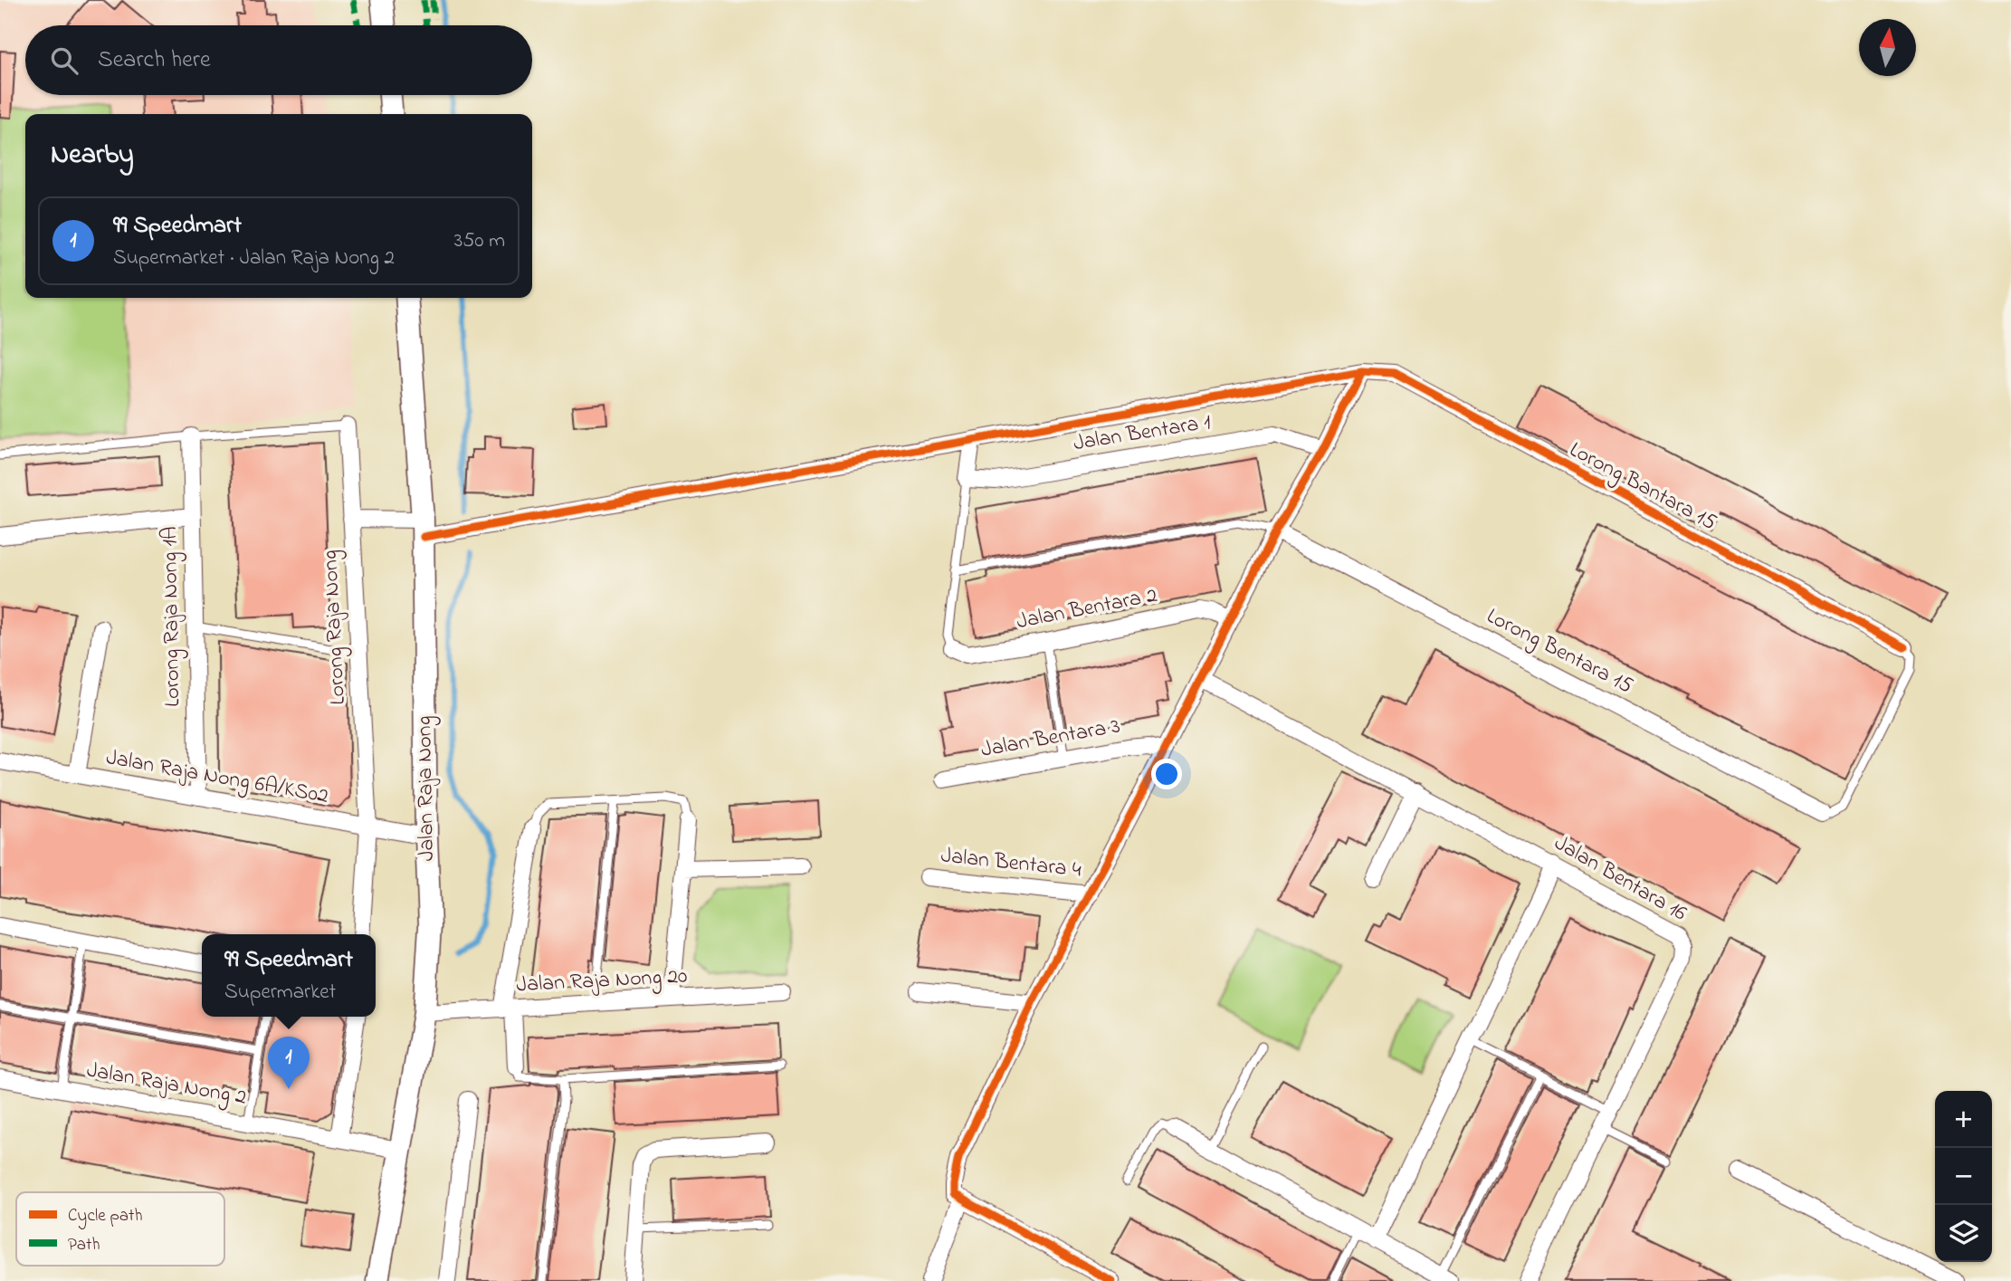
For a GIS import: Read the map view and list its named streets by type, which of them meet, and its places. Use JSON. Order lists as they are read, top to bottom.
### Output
{
  "streets": {
    "main road": ["Jalan Raja Nong"],
    "street": [
      "Jalan Bentara 1",
      "Lorong Bantara 15",
      "Jalan Bentara 2",
      "Lorong Raja Nong 1A",
      "Lorong Raja Nong",
      "Lorong Bentara 15",
      "Jalan Bentara 3",
      "Jalan Raja Nong 6A/KS02",
      "Jalan Bentara 4",
      "Jalan Bentara 16",
      "Jalan Raja Nong 20",
      "Jalan Raja Nong 2"
    ]
  },
  "crossings": [
    ["Lorong Bantara 15", "Lorong Raja Nong"],
    ["Lorong Bantara 15", "Jalan Raja Nong"],
    ["Lorong Raja Nong 1A", "Jalan Raja Nong 6A/KS02"],
    ["Lorong Raja Nong", "Jalan Raja Nong 6A/KS02"],
    ["Jalan Raja Nong 6A/KS02", "Jalan Raja Nong"],
    ["Jalan Raja Nong", "Jalan Raja Nong 20"],
    ["Jalan Raja Nong", "Jalan Raja Nong 2"]
  ],
  "legend": ["Cycle path", "Path"],
  "north": "top",
  "page": {
    "search": "Search here",
    "heading": "Nearby",
    "list": [
      {
        "mark": "1",
        "name": "99 Speedmart",
        "note": "Supermarket · Jalan Raja Nong 2",
        "value": "350 m"
      }
    ],
    "popup": ["99 Speedmart", "Supermarket"],
    "pins": "1",
    "map_buttons": ["+", "−"]
  }
}
